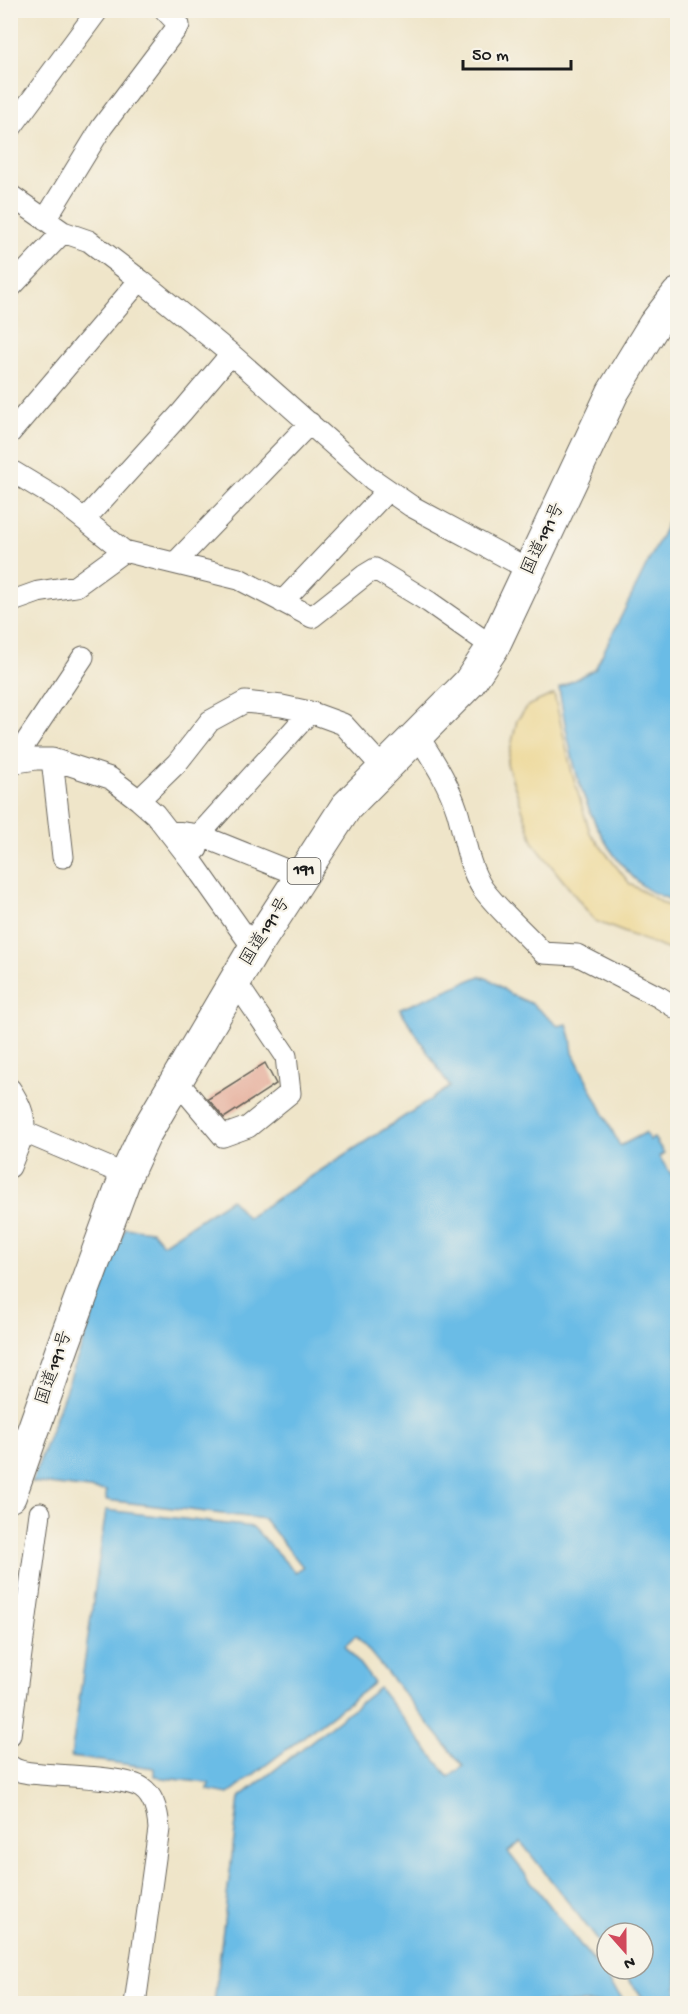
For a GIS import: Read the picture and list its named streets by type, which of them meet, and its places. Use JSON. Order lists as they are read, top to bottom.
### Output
{
  "streets": {
    "highway": ["国道191号", "191"]
  },
  "scale_bar": "50 m",
  "north": "bottom"
}
